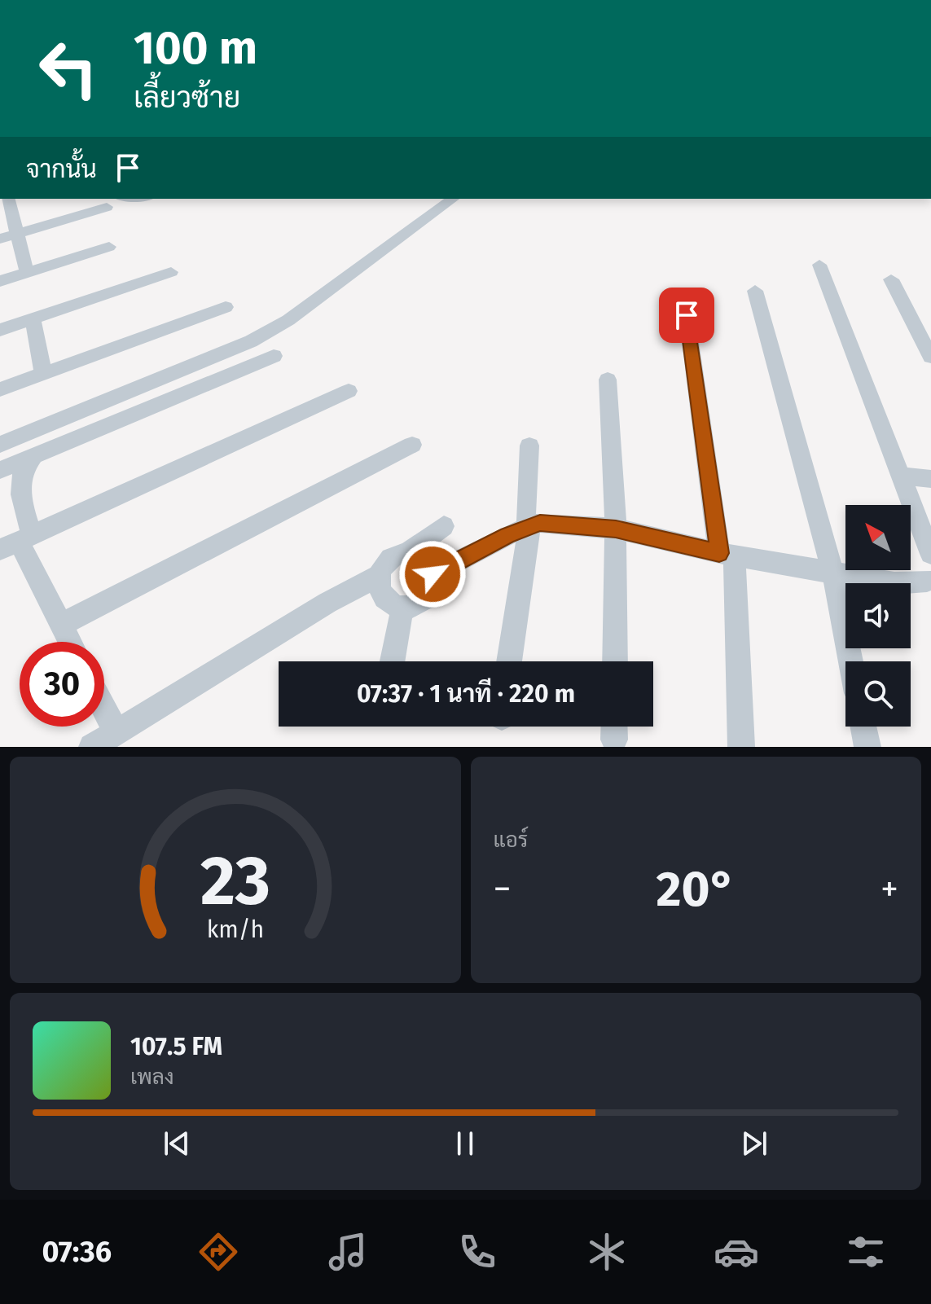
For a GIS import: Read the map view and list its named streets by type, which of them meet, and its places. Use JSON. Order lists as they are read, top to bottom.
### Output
{
  "north": "top left",
  "page": {
    "turn": ["100 m", "เลี้ยวซ้าย"],
    "then": "จากนั้น",
    "limit": "30",
    "trip": "07:37 · 1 นาที · 220 m",
    "tile": "แอร์",
    "heat": ["−", "20°", "+"],
    "song": ["107.5 FM", "เพลง"],
    "tabs": "07:36",
    "gauge": ["23", "km/h"]
  }
}
